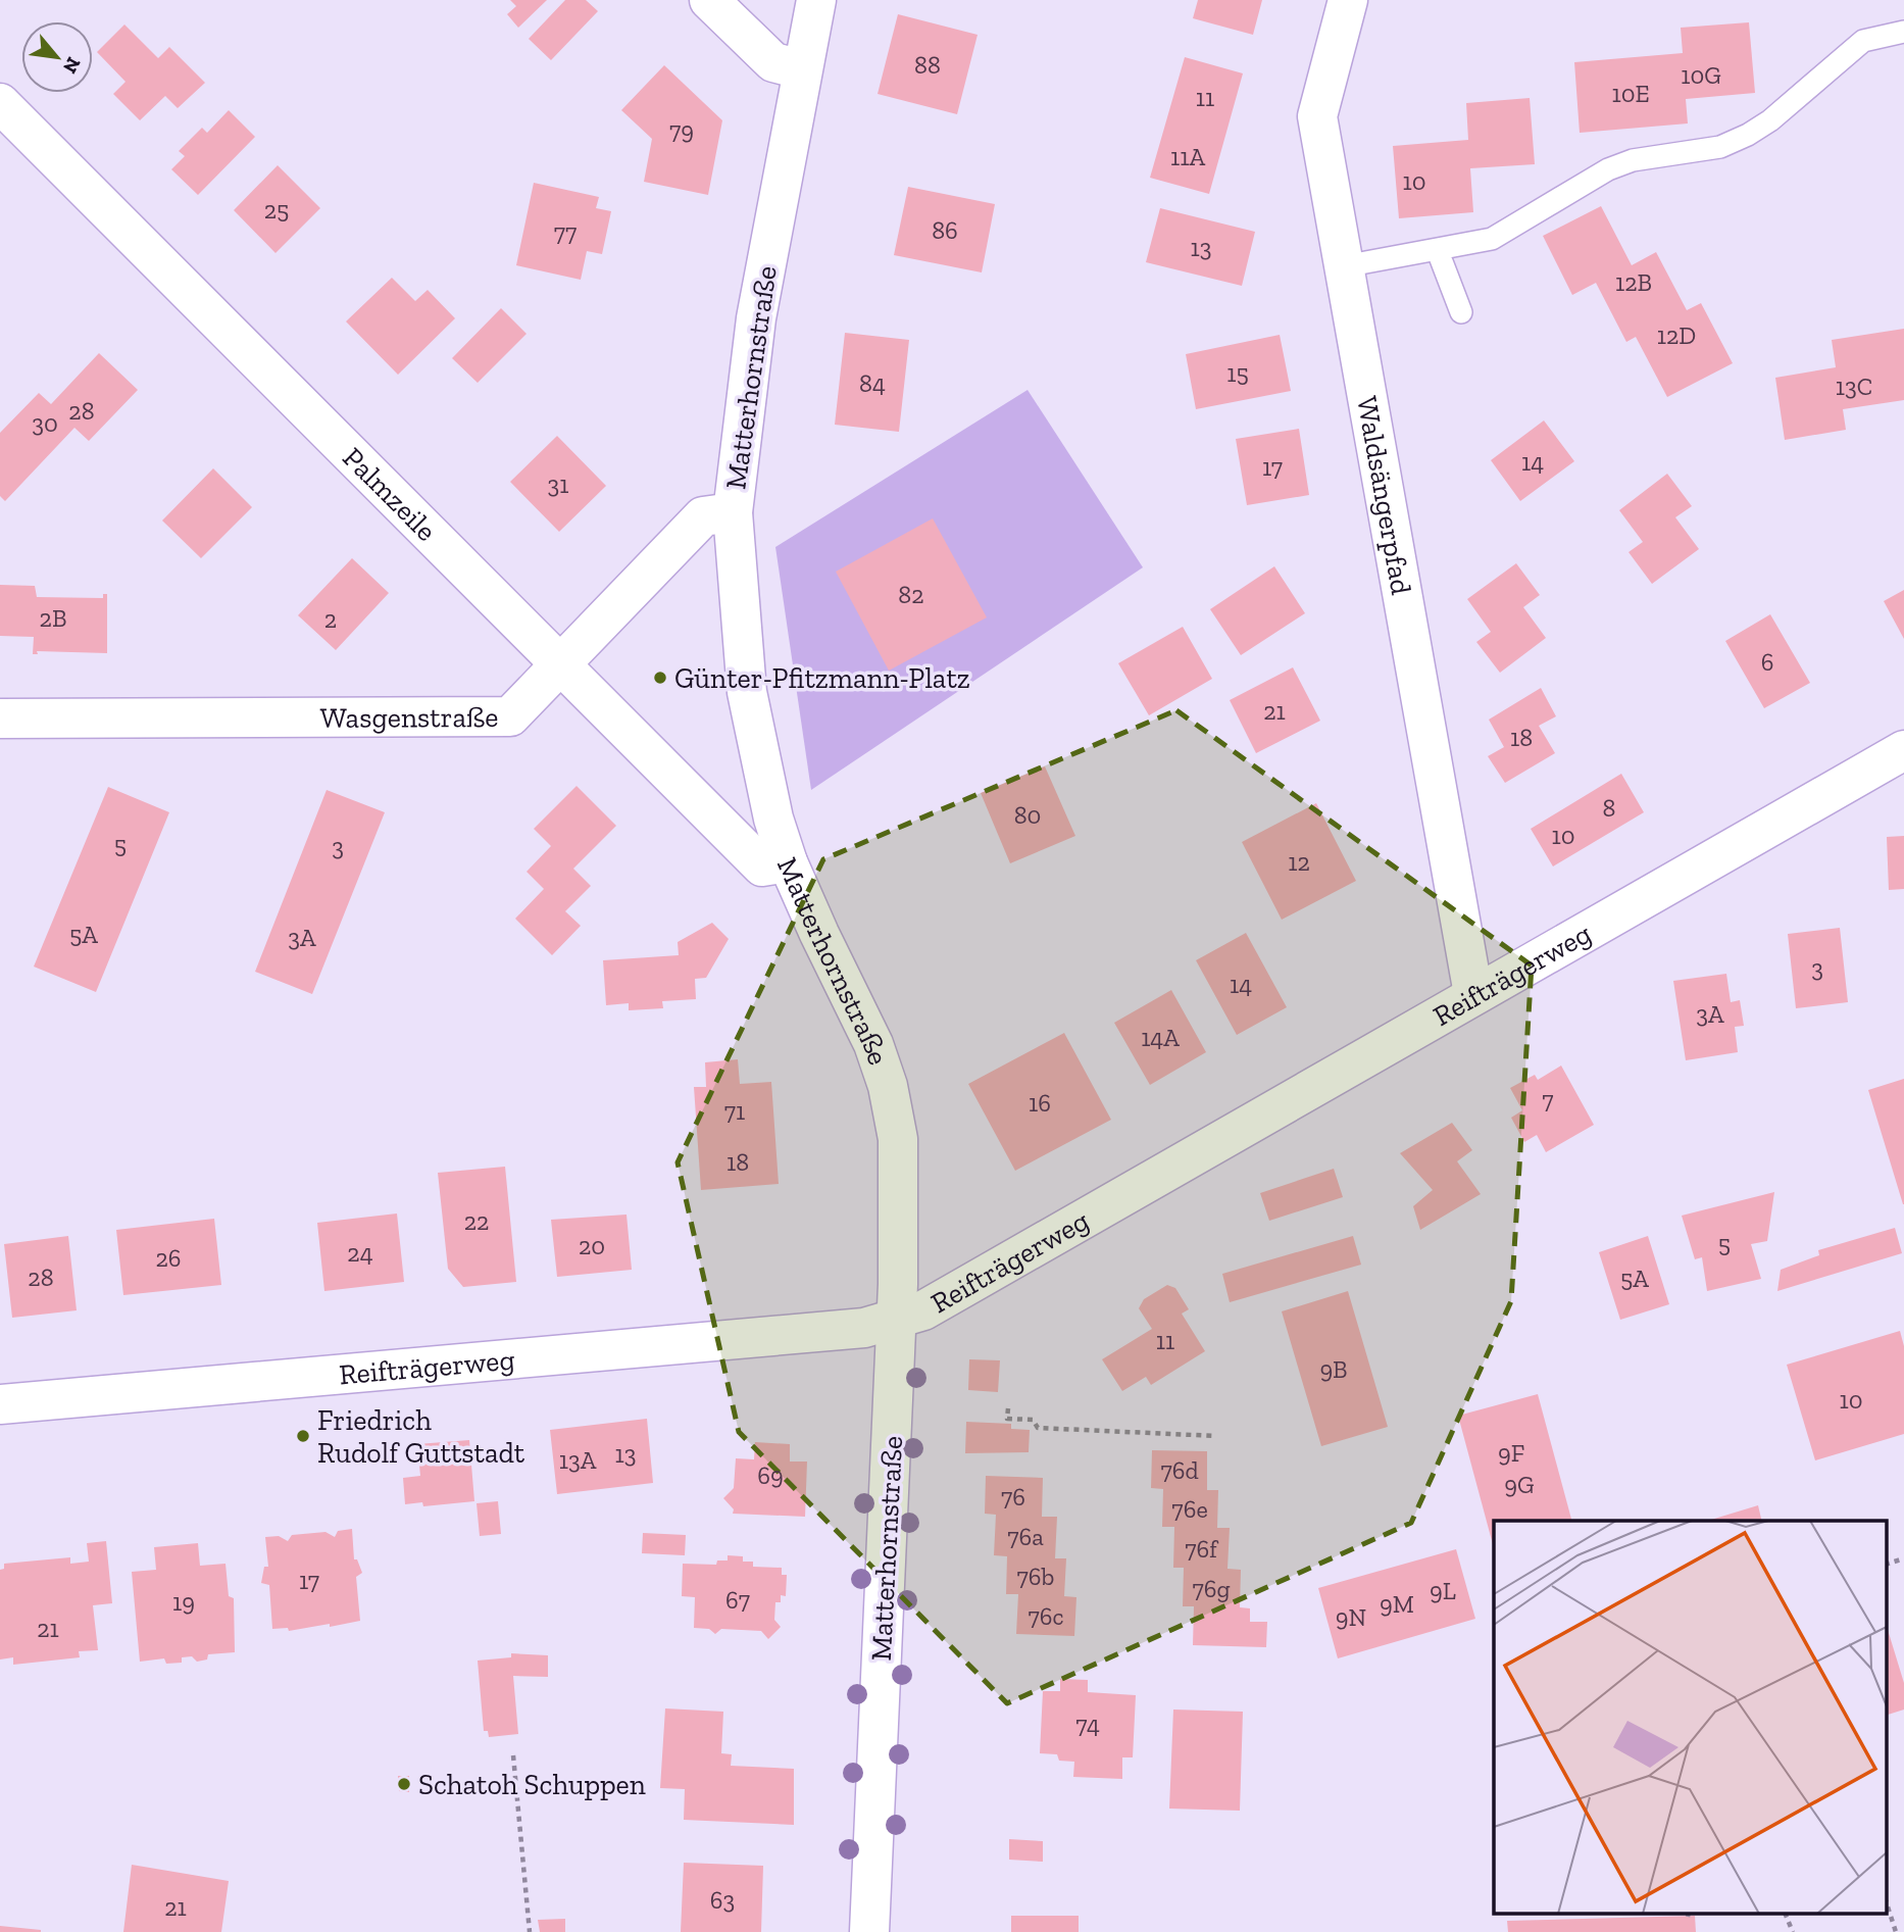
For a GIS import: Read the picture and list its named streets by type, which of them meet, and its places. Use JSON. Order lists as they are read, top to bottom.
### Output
{
  "streets": {
    "street": [
      "Matterhornstraße",
      "Palmzeile",
      "Waldsängerpfad",
      "Wasgenstraße",
      "Reifträgerweg"
    ]
  },
  "crossings": [
    ["Matterhornstraße", "Palmzeile"],
    ["Matterhornstraße", "Wasgenstraße"],
    ["Matterhornstraße", "Reifträgerweg"],
    ["Palmzeile", "Wasgenstraße"],
    ["Waldsängerpfad", "Reifträgerweg"]
  ],
  "places": ["Günter-Pfitzmann-Platz", "Friedrich Rudolf Guttstadt", "Schatoh Schuppen"],
  "house_numbers": [
    "88",
    "10G",
    "10E",
    "11",
    "79",
    "11A",
    "10",
    "25",
    "86",
    "77",
    "13",
    "12B",
    "12D",
    "15",
    "84",
    "13C",
    "28",
    "30",
    "14",
    "17",
    "31",
    "82",
    "2B",
    "2",
    "6",
    "21",
    "18",
    "8",
    "80",
    "10",
    "5",
    "3",
    "12",
    "5A",
    "3A",
    "3",
    "14",
    "3A",
    "14A",
    "7",
    "16",
    "71",
    "18",
    "22",
    "5",
    "20",
    "24",
    "26",
    "28",
    "5A",
    "11",
    "9B",
    "10",
    "9F",
    "13",
    "13A",
    "76d",
    "69",
    "9G",
    "76",
    "76e",
    "76a",
    "76f",
    "76b",
    "17",
    "76g",
    "9L",
    "67",
    "19",
    "9M",
    "76c",
    "9N",
    "21",
    "74",
    "63",
    "21"
  ],
  "north": "bottom right"
}
